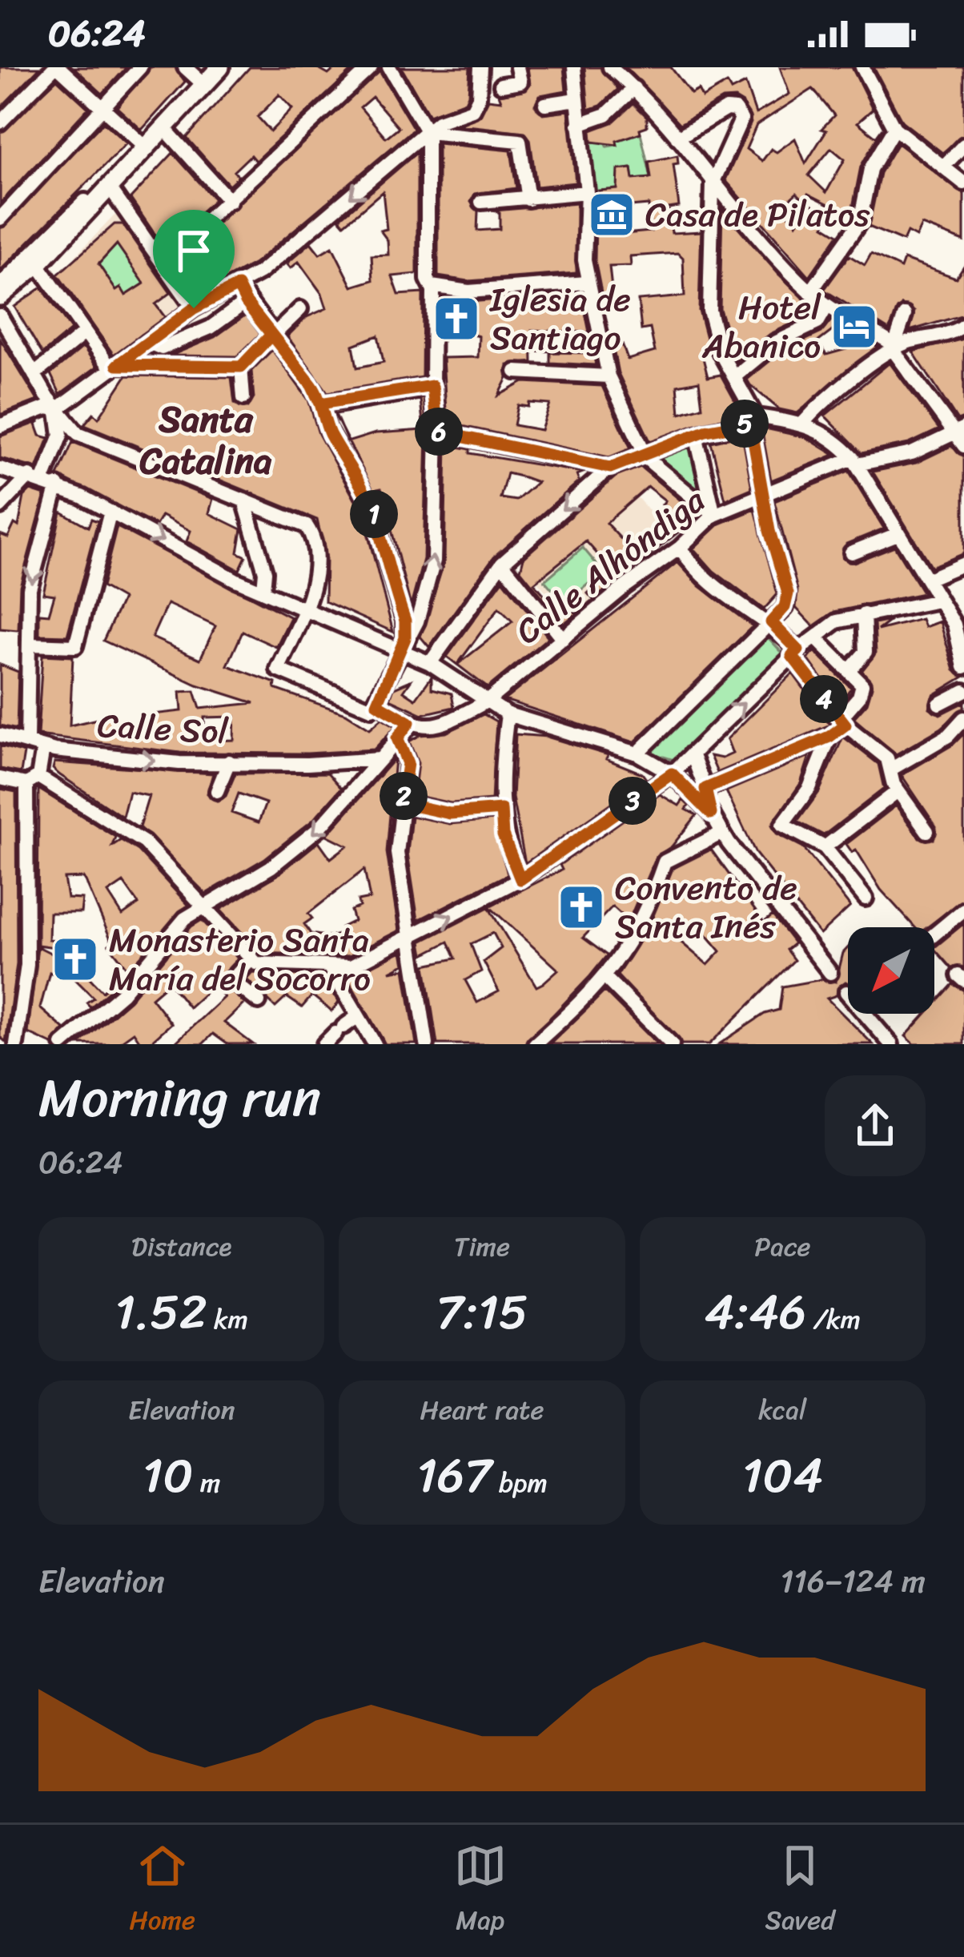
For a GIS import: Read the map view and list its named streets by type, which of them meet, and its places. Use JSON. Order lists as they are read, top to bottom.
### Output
{
  "streets": {
    "street": ["Calle Alhóndiga", "Calle Sol"]
  },
  "one_way": ["Calle Sol"],
  "districts": ["Santa Catalina"],
  "places": {
    "museum": ["Casa de Pilatos"],
    "church": ["Iglesia de Santiago", "Convento de Santa Inés", "Monasterio Santa María del Socorro"],
    "hotel": ["Hotel Abanico"]
  },
  "north": "bottom left",
  "page": {
    "status": "06:24",
    "pins": [
      "5",
      "6",
      "1",
      "4",
      "2",
      "3"
    ],
    "heading": ["Morning run", "06:24"],
    "stats": [
      ["Distance", "1.52 km"],
      ["Time", "7:15"],
      ["Pace", "4:46 /km"],
      ["Elevation", "10 m"],
      ["Heart rate", "167 bpm"],
      ["kcal", "104"]
    ],
    "chart": ["Elevation", "116–124 m"],
    "tabs": ["Home", "Map", "Saved"]
  }
}
